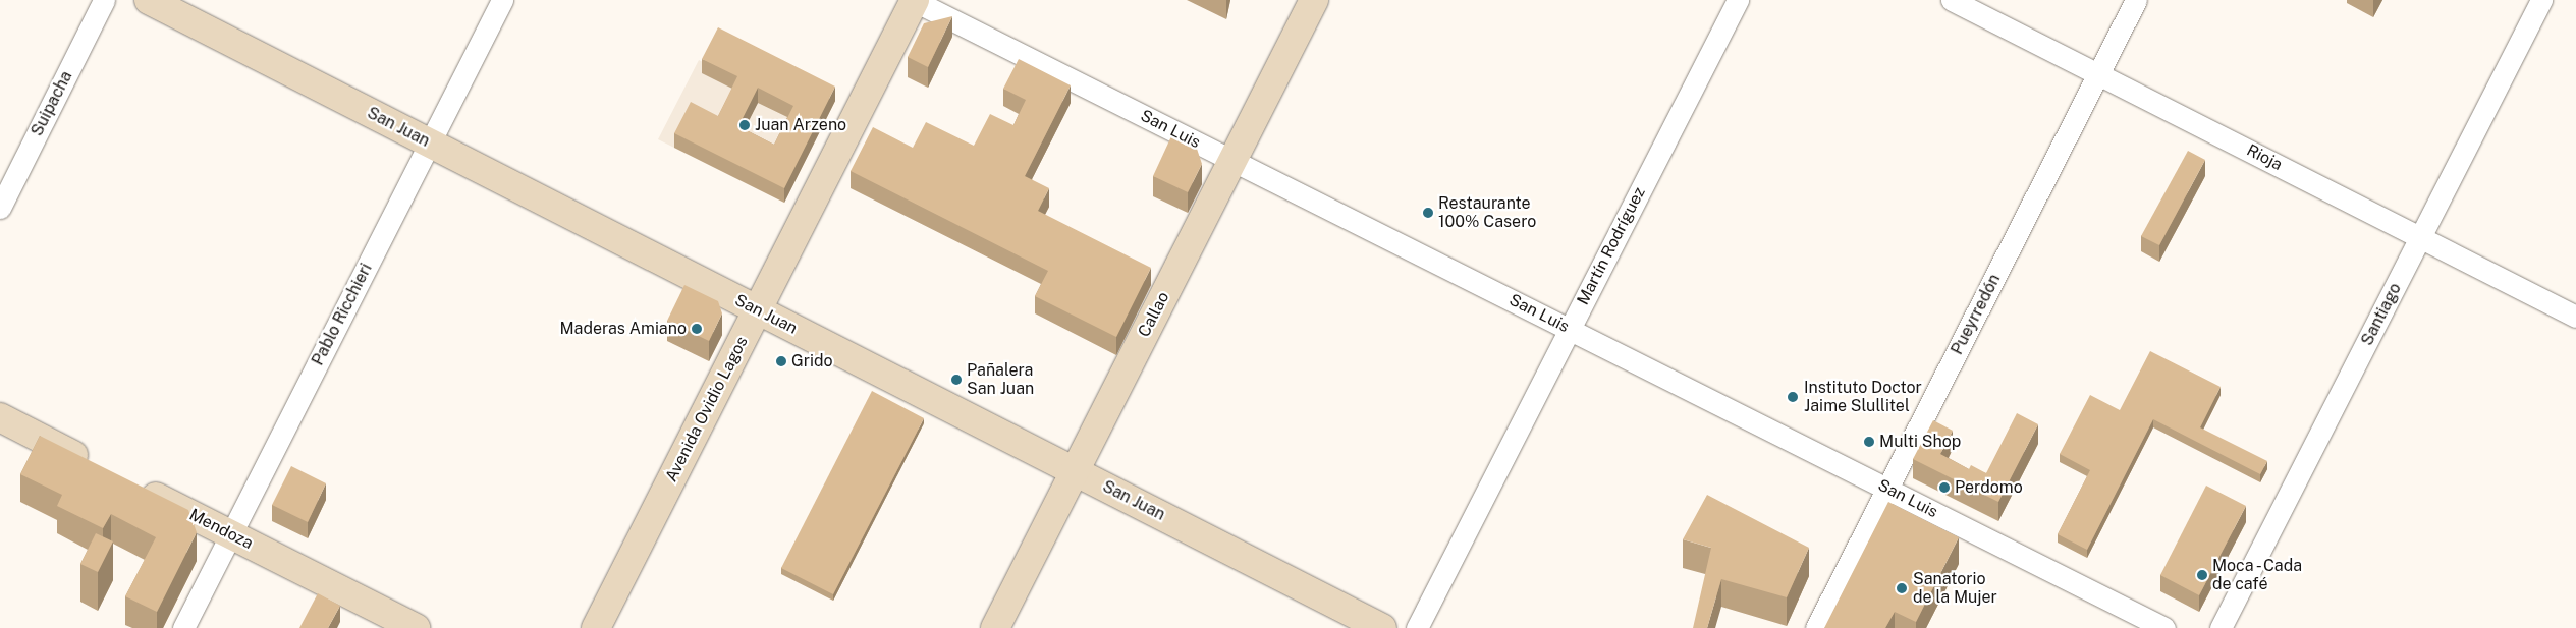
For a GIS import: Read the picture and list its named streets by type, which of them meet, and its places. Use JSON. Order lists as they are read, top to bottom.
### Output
{
  "streets": {
    "main road": [
      "San Juan",
      "Callao",
      "Avenida Ovidio Lagos",
      "Mendoza"
    ],
    "street": [
      "Suipacha",
      "San Luis",
      "Rioja",
      "Martín Rodríguez",
      "Pablo Ricchieri",
      "Pueyrredón",
      "Santiago"
    ]
  },
  "crossings": [
    ["San Juan", "Pablo Ricchieri"],
    ["San Juan", "Callao"],
    ["San Juan", "Avenida Ovidio Lagos"],
    ["San Luis", "Martín Rodríguez"],
    ["San Luis", "Callao"],
    ["San Luis", "Pueyrredón"],
    ["San Luis", "Avenida Ovidio Lagos"],
    ["Rioja", "Pueyrredón"],
    ["Rioja", "Santiago"],
    ["Pablo Ricchieri", "Mendoza"]
  ],
  "places": [
    "Juan Arzeno",
    "Restaurante 100% Casero",
    "Maderas Amiano",
    "Grido",
    "Pañalera San Juan",
    "Instituto Doctor Jaime Slullitel",
    "Multi Shop",
    "Perdomo",
    "Moca - Cada de café",
    "Sanatorio de la Mujer"
  ]
}
